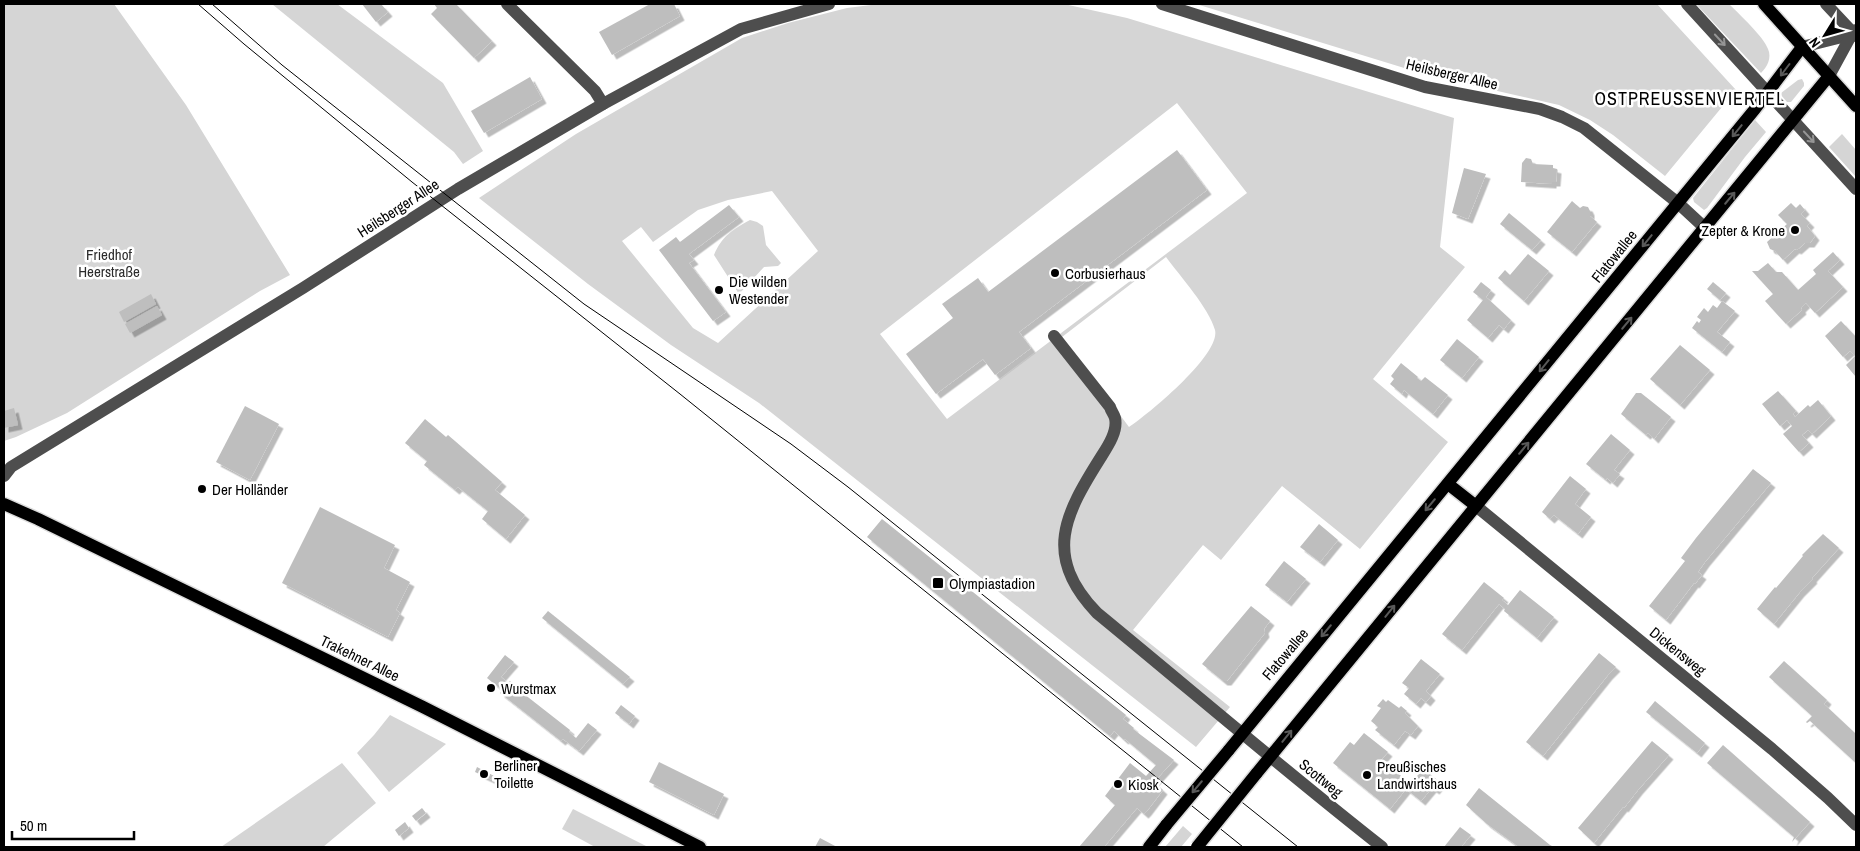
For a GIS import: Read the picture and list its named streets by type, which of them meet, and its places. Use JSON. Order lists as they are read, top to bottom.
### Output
{
  "streets": {
    "main road": ["Flatowallee", "Trakehner Allee"],
    "street": ["Heilsberger Allee", "Dickensweg", "Scottweg"]
  },
  "crossings": [
    ["Heilsberger Allee", "Flatowallee"],
    ["Flatowallee", "Scottweg"]
  ],
  "districts": ["OSTPREUSSENVIERTEL"],
  "parks": ["Friedhof Heerstraße"],
  "places": {
    "other": [
      "Zepter & Krone",
      "Corbusierhaus",
      "Die wilden Westender",
      "Der Holländer",
      "Wurstmax",
      "Berliner Toilette",
      "Preußisches Landwirtshaus",
      "Kiosk"
    ],
    "transit": ["Olympiastadion"]
  },
  "scale_bar": "50 m",
  "north": "bottom left"
}
